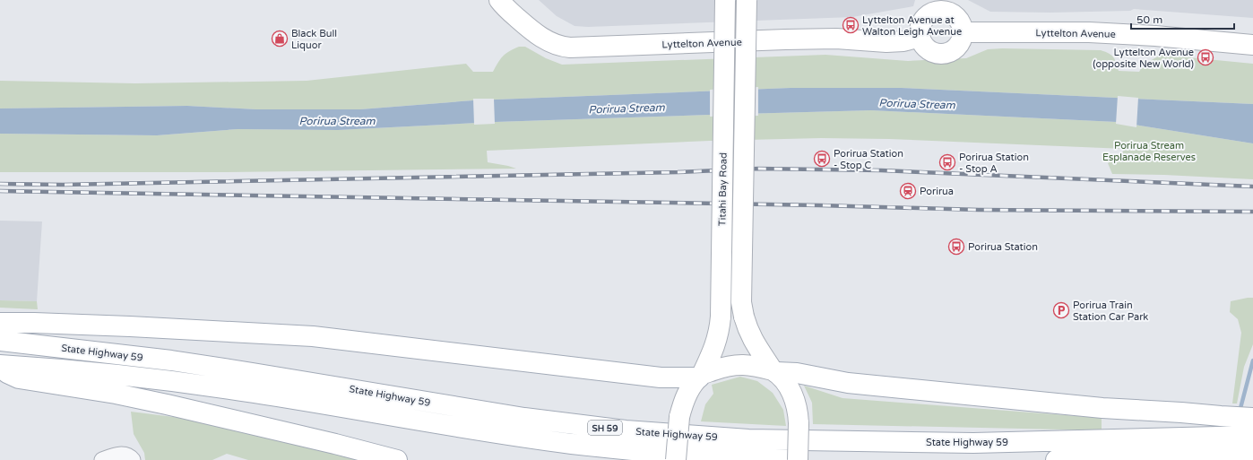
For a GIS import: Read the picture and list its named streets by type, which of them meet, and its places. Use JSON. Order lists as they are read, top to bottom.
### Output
{
  "streets": {
    "main road": [
      "Lyttelton Avenue",
      "Titahi Bay Road",
      "State Highway 59",
      "SH 59"
    ]
  },
  "water": ["Porirua Stream"],
  "parks": ["Porirua Stream Esplanade Reserves"],
  "places": {
    "bus stop": [
      "Lyttelton Avenue at Walton Leigh Avenue",
      "Lyttelton Avenue (opposite New World)",
      "Porirua Station - Stop C",
      "Porirua Station - Stop A",
      "Porirua Station"
    ],
    "shop": ["Black Bull Liquor"],
    "station": ["Porirua"],
    "parking": ["Porirua Train Station Car Park"]
  },
  "scale_bar": "50 m"
}
